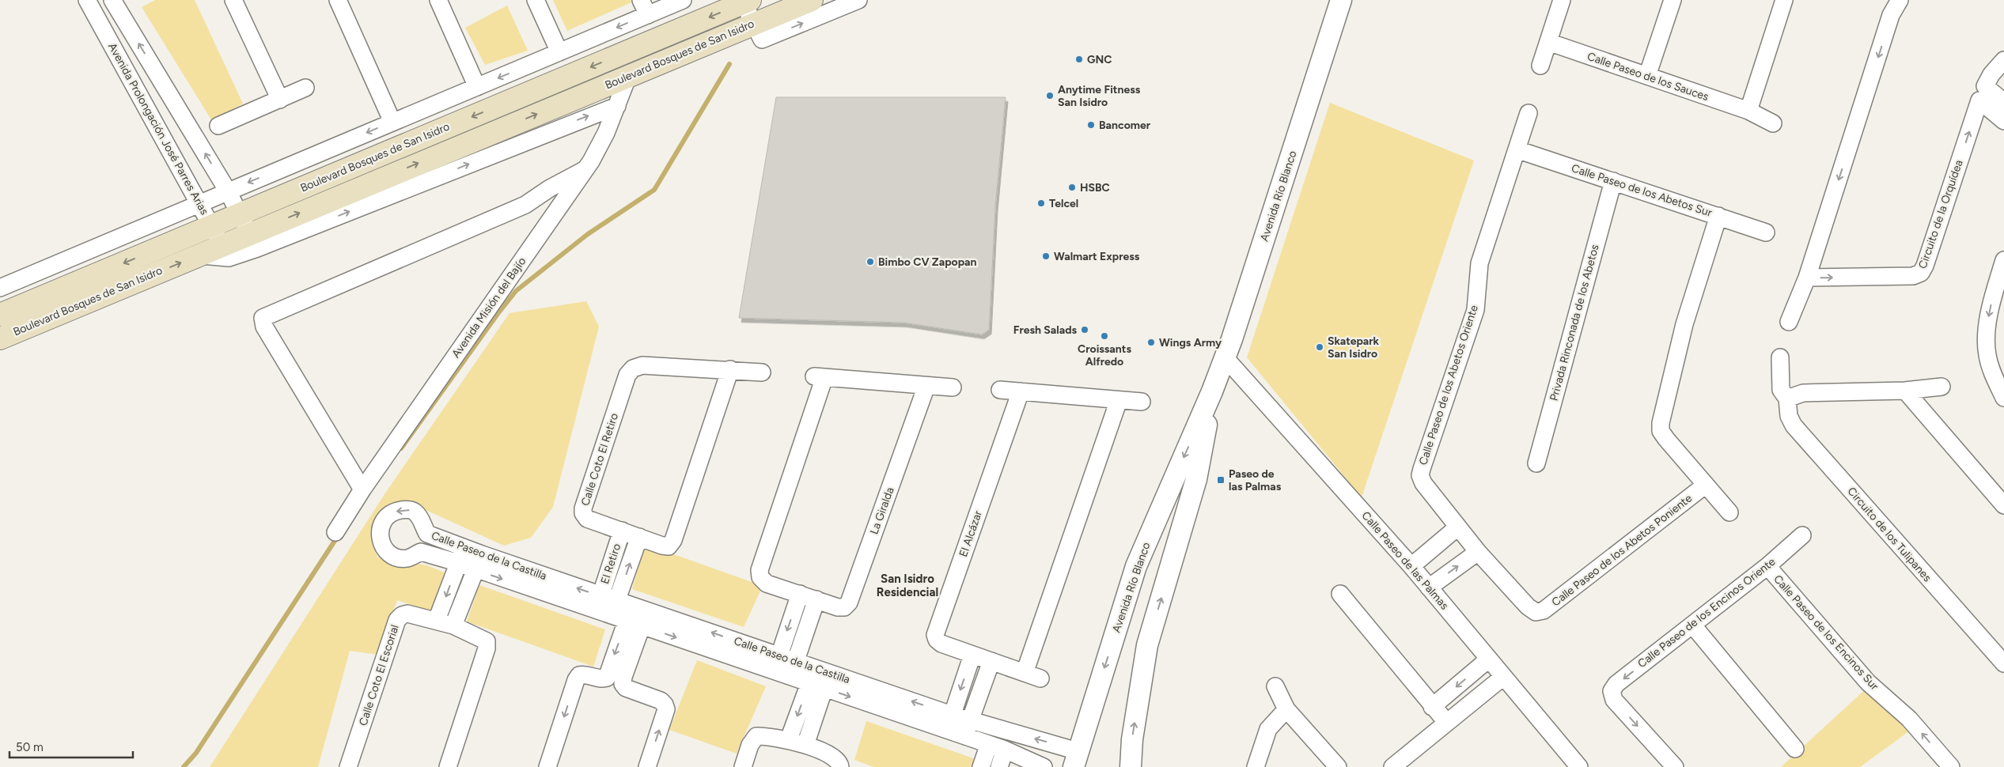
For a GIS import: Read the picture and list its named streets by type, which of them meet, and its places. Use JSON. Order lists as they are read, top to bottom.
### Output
{
  "streets": {
    "main road": ["Boulevard Bosques de San Isidro"],
    "street": [
      "Calle Paseo de los Sauces",
      "Avenida Prolongación José Parres Arias",
      "Calle Paseo de los Abetos Sur",
      "Avenida Río Blanco",
      "Circuito de la Orquídea",
      "Avenida Misión del Bajío",
      "Privada Rinconada de los Abetos",
      "Calle Paseo de los Abetos Oriente",
      "Calle Coto El Retiro",
      "La Giralda",
      "El Alcázar",
      "Circuito de los Tulipanes",
      "Calle Paseo de los Abetos Poniente",
      "Calle Paseo de la Castilla",
      "Calle Paseo de las Palmas",
      "El Retiro",
      "Calle Paseo de los Encinos Oriente",
      "Calle Paseo de los Encinos Sur",
      "Calle Coto El Escorial"
    ]
  },
  "crossings": [
    ["Boulevard Bosques de San Isidro", "Avenida Prolongación José Parres Arias"],
    ["Boulevard Bosques de San Isidro", "Avenida Misión del Bajío"],
    ["Calle Paseo de los Abetos Sur", "Privada Rinconada de los Abetos"],
    ["Calle Paseo de los Abetos Sur", "Calle Paseo de los Abetos Oriente"],
    ["Avenida Río Blanco", "Calle Paseo de la Castilla"],
    ["Avenida Río Blanco", "Calle Paseo de las Palmas"],
    ["Calle Coto El Retiro", "El Retiro"],
    ["Calle Paseo de la Castilla", "El Retiro"],
    ["Calle Paseo de los Encinos Oriente", "Calle Paseo de los Encinos Sur"]
  ],
  "districts": ["San Isidro Residencial"],
  "places": {
    "other": [
      "GNC",
      "Anytime Fitness San Isidro",
      "Bancomer",
      "HSBC",
      "Telcel",
      "Walmart Express",
      "Bimbo CV Zapopan",
      "Fresh Salads",
      "Croissants Alfredo",
      "Wings Army",
      "Skatepark San Isidro"
    ],
    "transit": ["Paseo de las Palmas"]
  },
  "scale_bar": "50 m"
}
